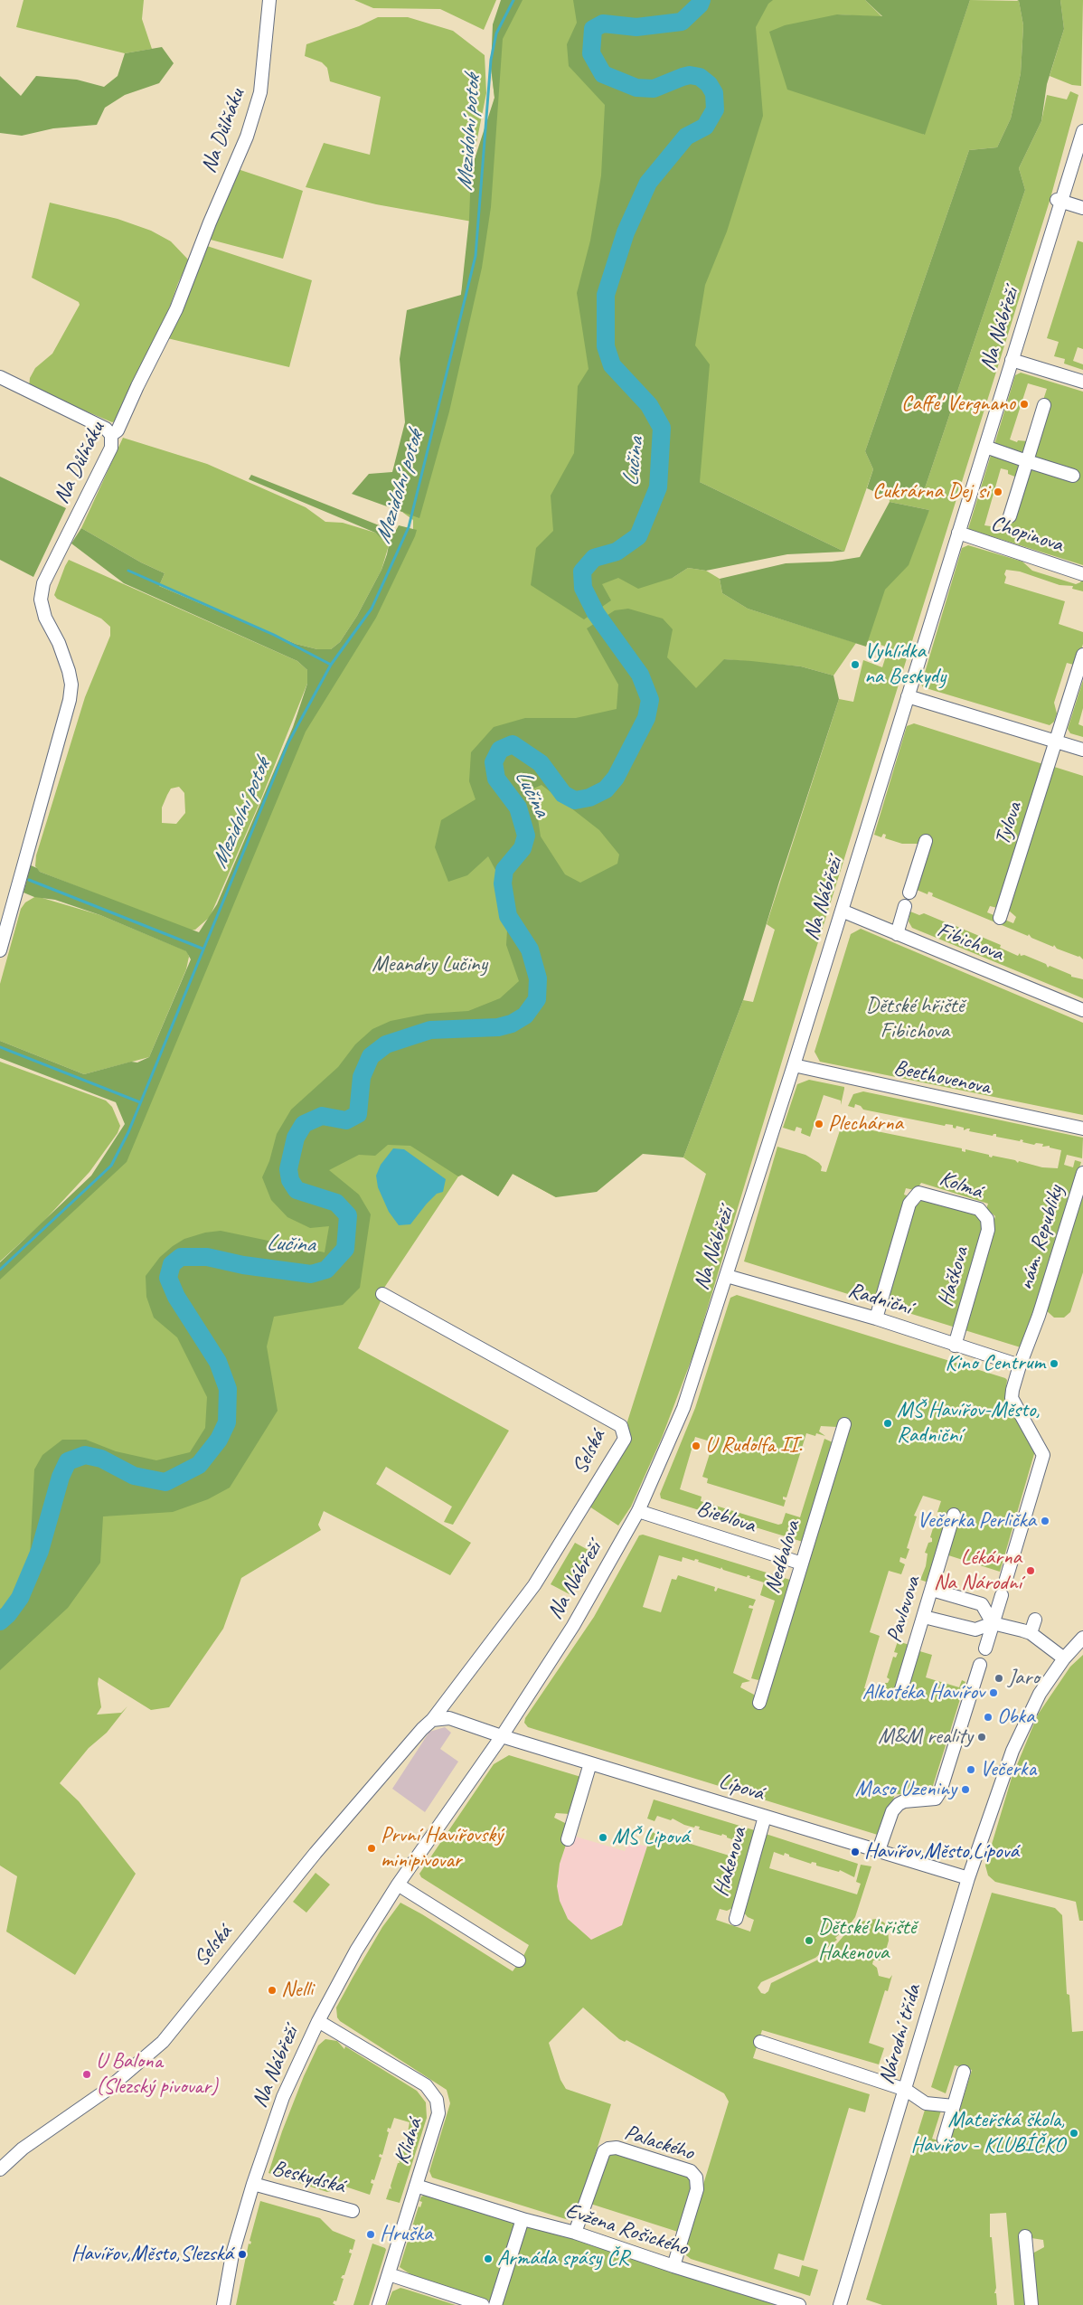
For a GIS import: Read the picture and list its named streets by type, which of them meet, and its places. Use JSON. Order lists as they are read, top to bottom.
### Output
{
  "streets": {
    "street": [
      "Na Důlňáku",
      "Na Nábřeží",
      "Chopinova",
      "Tylova",
      "Fibichova",
      "Beethovenova",
      "Kolmá",
      "nám. Republiky",
      "Haškova",
      "Radniční",
      "Selská",
      "Bieblova",
      "Nedbalova",
      "Pavlovova",
      "Lípová",
      "Hakenova",
      "Národní třída",
      "Klidná",
      "Palackého",
      "Beskydská",
      "Evžena Rošického"
    ]
  },
  "crossings": [
    ["Na Nábřeží", "Chopinova"],
    ["Na Nábřeží", "Fibichova"],
    ["Na Nábřeží", "Beethovenova"],
    ["Na Nábřeží", "Radniční"],
    ["Na Nábřeží", "Bieblova"],
    ["Na Nábřeží", "Lípová"],
    ["Na Nábřeží", "Klidná"],
    ["Na Nábřeží", "Beskydská"],
    ["Kolmá", "Haškova"],
    ["Kolmá", "Radniční"],
    ["nám. Republiky", "Radniční"],
    ["Haškova", "Radniční"],
    ["Bieblova", "Nedbalova"],
    ["Lípová", "Hakenova"],
    ["Lípová", "Národní třída"],
    ["Klidná", "Evžena Rošického"],
    ["Palackého", "Evžena Rošického"]
  ],
  "water": ["Mezidolní potok", "Lučina"],
  "parks": ["Meandry Lučiny", "Dětské hřiště Fibichova"],
  "places": [
    "Caffe' Vergnano",
    "Cukrárna Dej si",
    "Vyhlídka na Beskydy",
    "Plechárna",
    "Kino Centrum",
    "MŠ Havířov-Město, Radniční",
    "U Rudolfa II.",
    "Večerka Perlička",
    "Lékárna Na Národní",
    "Jaro",
    "Alkotéka Havířov",
    "Obka",
    "M&M reality",
    "Večerka",
    "Maso Uzeniny",
    "MŠ Lipová",
    "První Havířovský minipivovar",
    "Havířov,Město,Lípová",
    "Dětské hřiště Hakenova",
    "Nelli",
    "U Balona (Slezský pivovar)",
    "Mateřská škola, Havířov - KLUBÍČKO",
    "Hruška",
    "Havířov,Město,Slezská",
    "Armáda spásy ČR"
  ]
}
